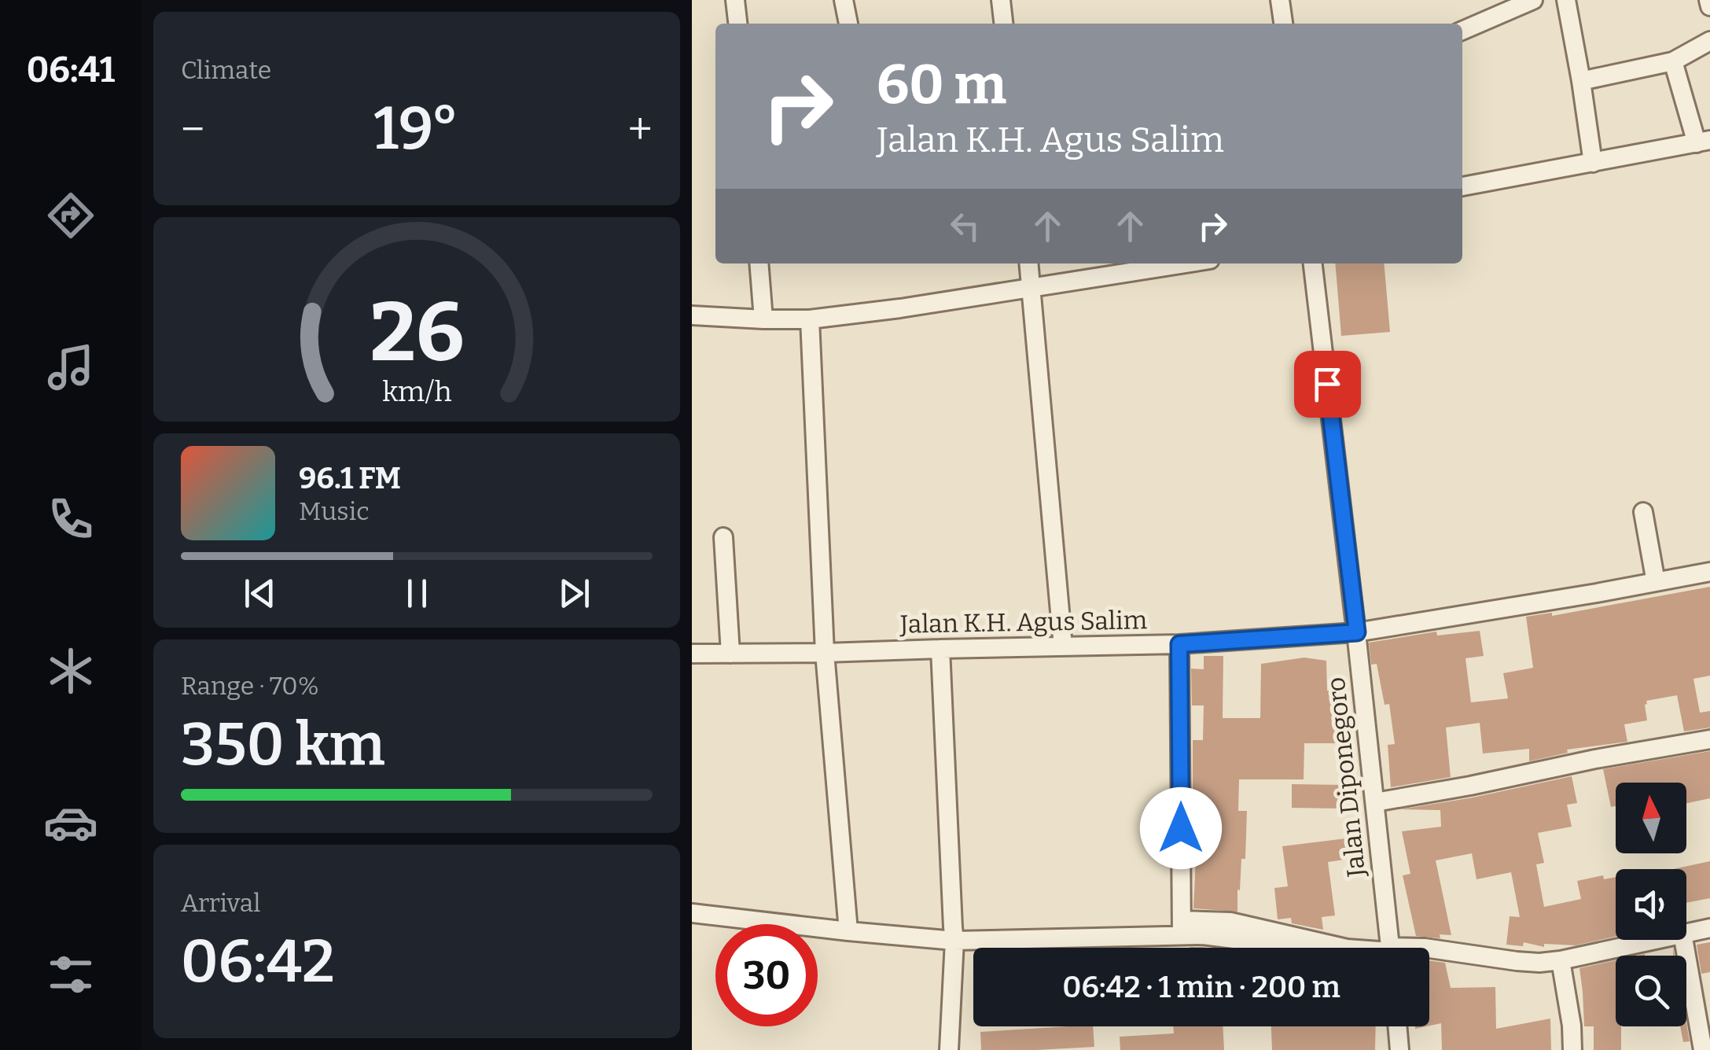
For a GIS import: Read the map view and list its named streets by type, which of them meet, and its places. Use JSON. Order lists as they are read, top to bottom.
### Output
{
  "streets": {
    "street": ["Jalan K.H. Agus Salim", "Jalan Diponegoro"]
  },
  "crossings": [
    ["Jalan K.H. Agus Salim", "Jalan Diponegoro"]
  ],
  "north": "top",
  "page": {
    "tabs": "06:41",
    "tile": [
      "Climate",
      ["Range · 70%", "350 km"],
      ["Arrival", "06:42"]
    ],
    "turn": ["60 m", "Jalan K.H. Agus Salim"],
    "heat": ["−", "19°", "+"],
    "song": ["96.1 FM", "Music"],
    "limit": "30",
    "trip": "06:42 · 1 min · 200 m",
    "gauge": ["26", "km/h"]
  }
}
